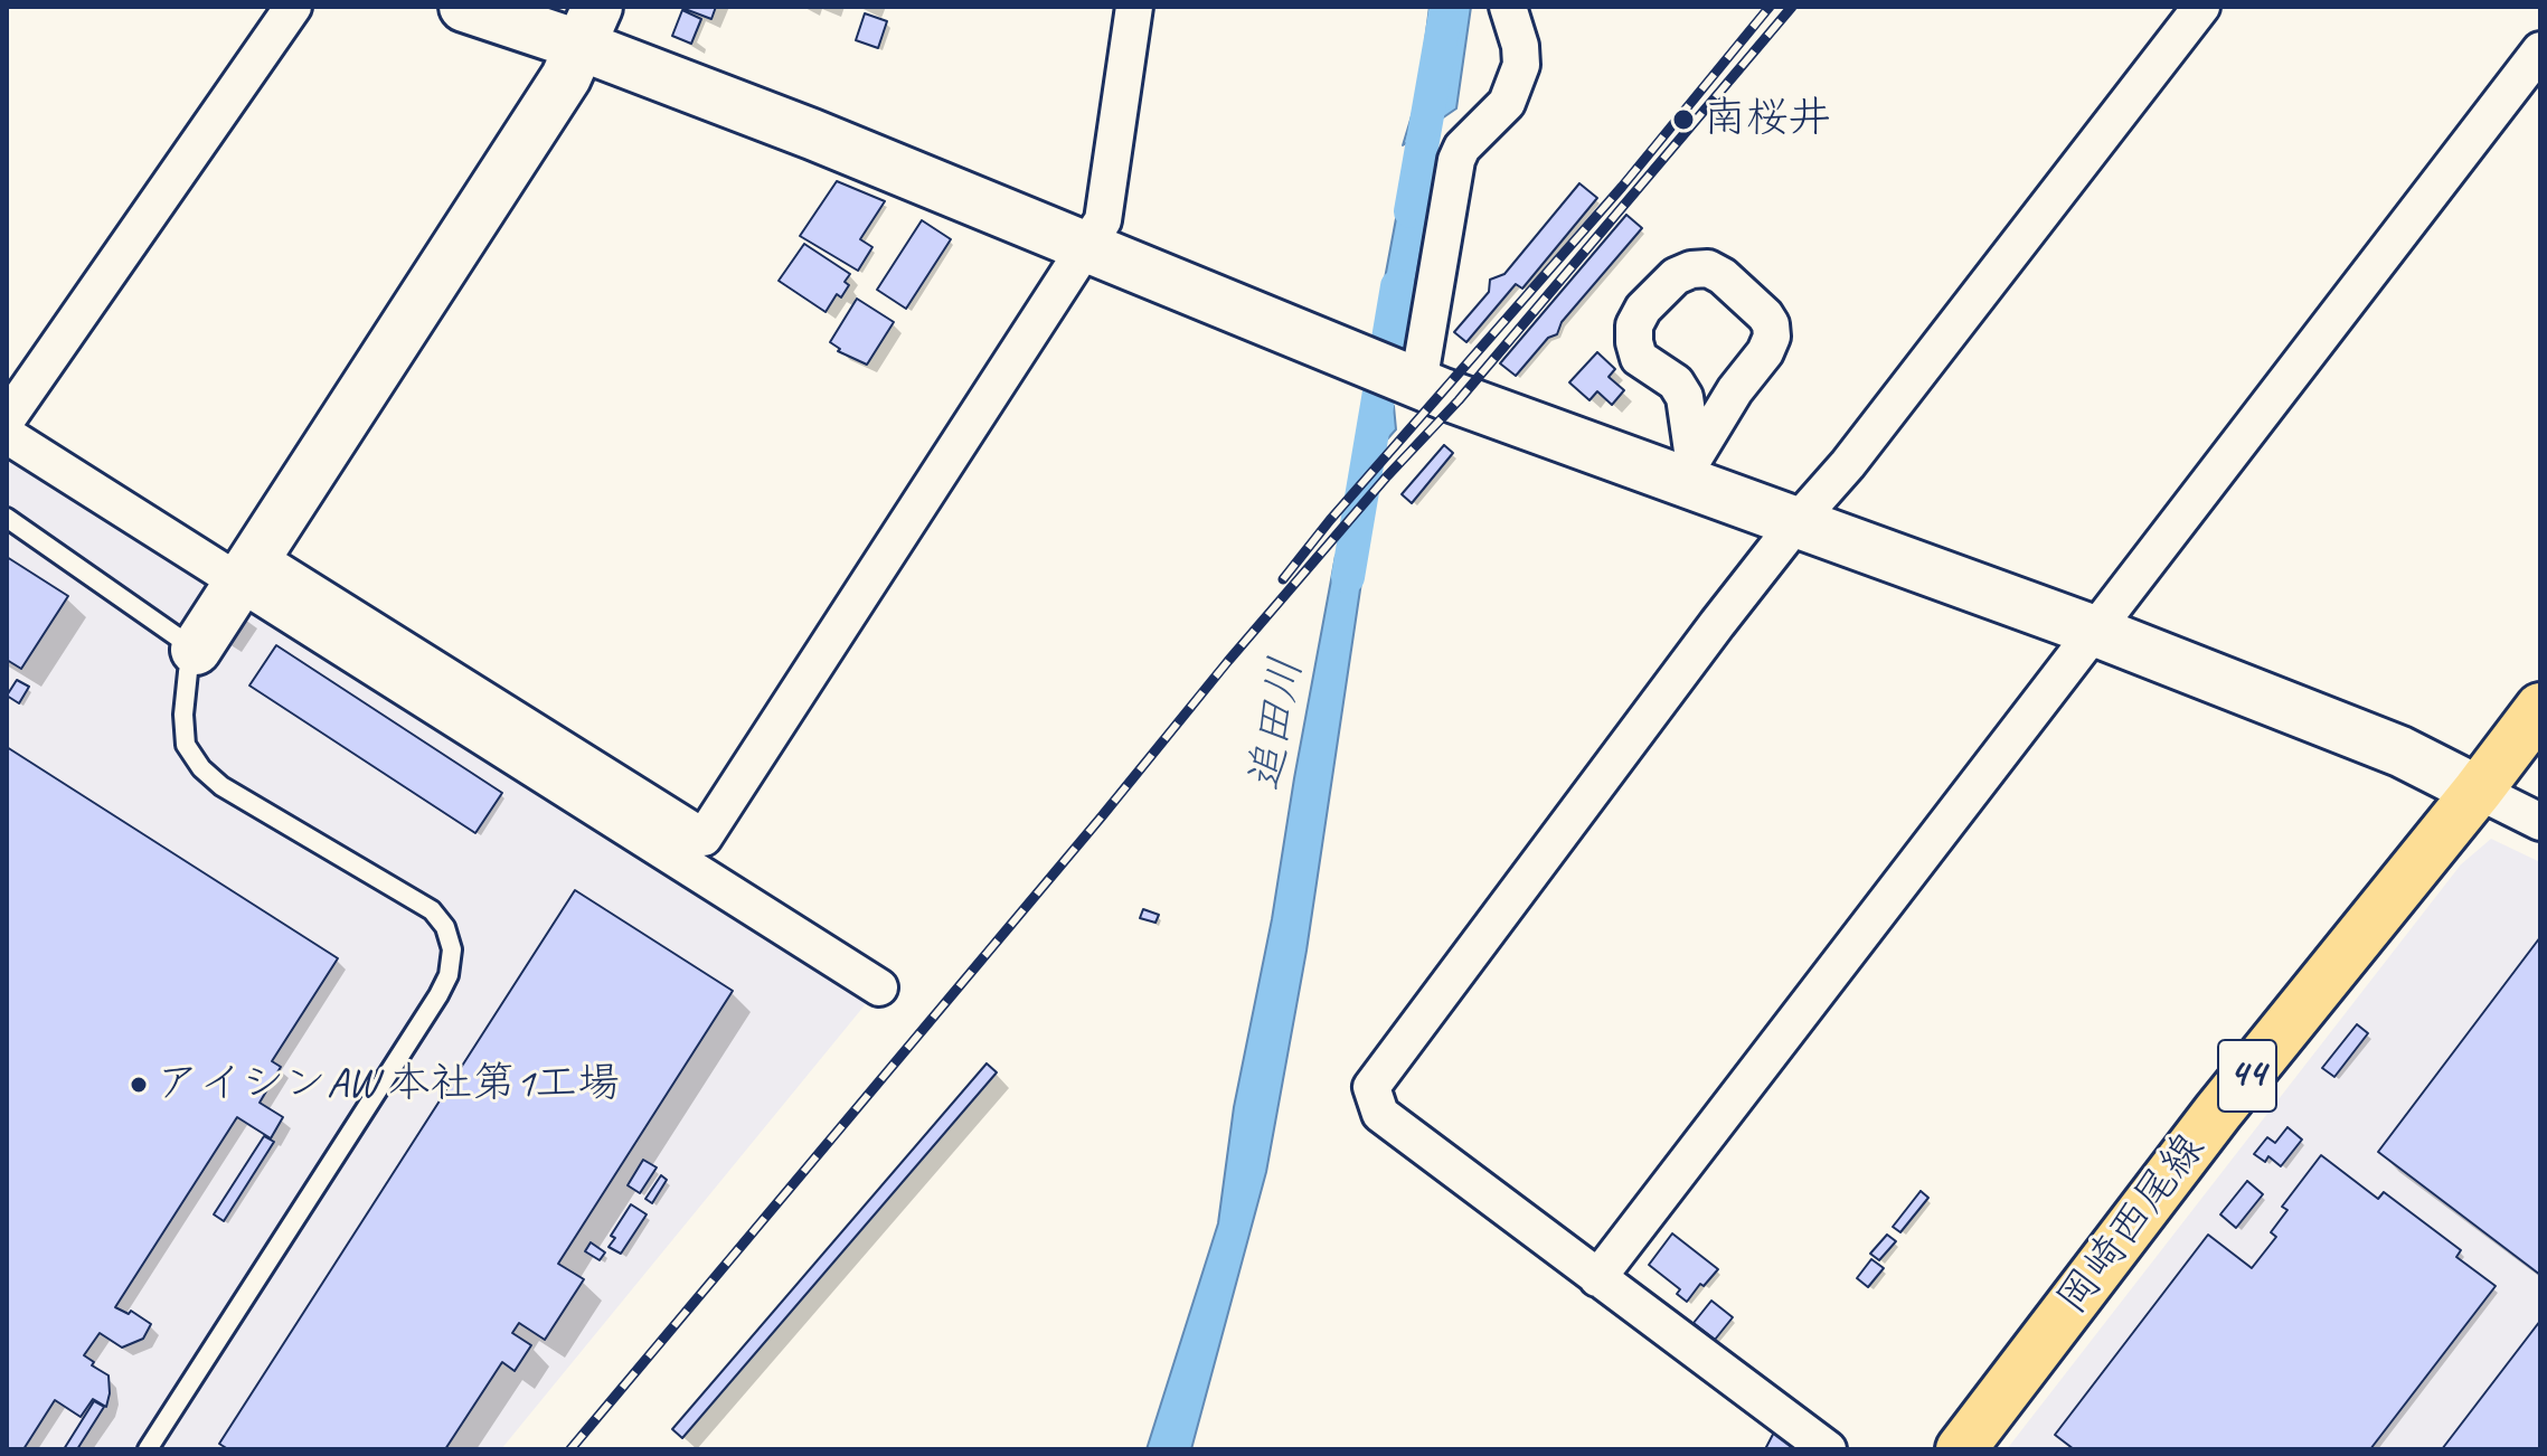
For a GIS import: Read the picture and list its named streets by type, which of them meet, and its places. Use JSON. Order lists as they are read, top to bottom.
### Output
{
  "streets": {
    "main road": ["44", "岡崎西尾線"]
  },
  "water": ["追田川"],
  "places": ["南桜井", "アイシンAW 本社第1工場"]
}
